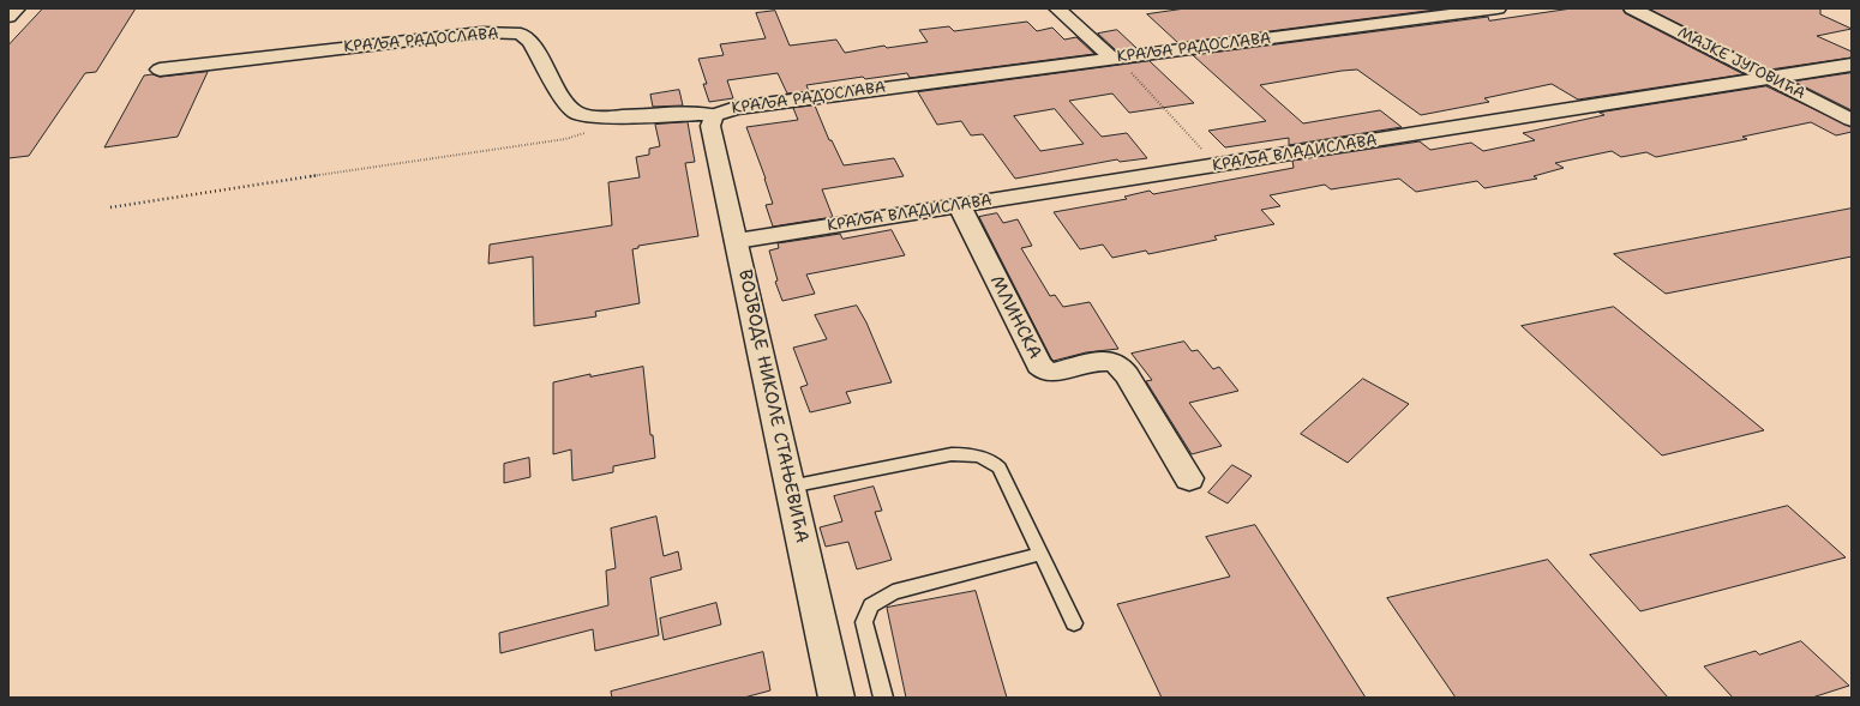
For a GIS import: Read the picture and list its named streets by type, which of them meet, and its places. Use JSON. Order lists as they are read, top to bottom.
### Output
{
  "streets": {
    "street": [
      "КРАЉА РАДОСЛАВА",
      "МАЈКЕ ЈУГОВИЋА",
      "КРАЉА ВЛАДИСЛАВА",
      "МЛИНСКА",
      "ВОЈВОДЕ НИКОЛЕ СТАЊЕВИЋА"
    ]
  },
  "crossings": [
    ["КРАЉА РАДОСЛАВА", "ВОЈВОДЕ НИКОЛЕ СТАЊЕВИЋА"],
    ["МАЈКЕ ЈУГОВИЋА", "КРАЉА ВЛАДИСЛАВА"],
    ["КРАЉА ВЛАДИСЛАВА", "МЛИНСКА"],
    ["КРАЉА ВЛАДИСЛАВА", "ВОЈВОДЕ НИКОЛЕ СТАЊЕВИЋА"]
  ]
}
